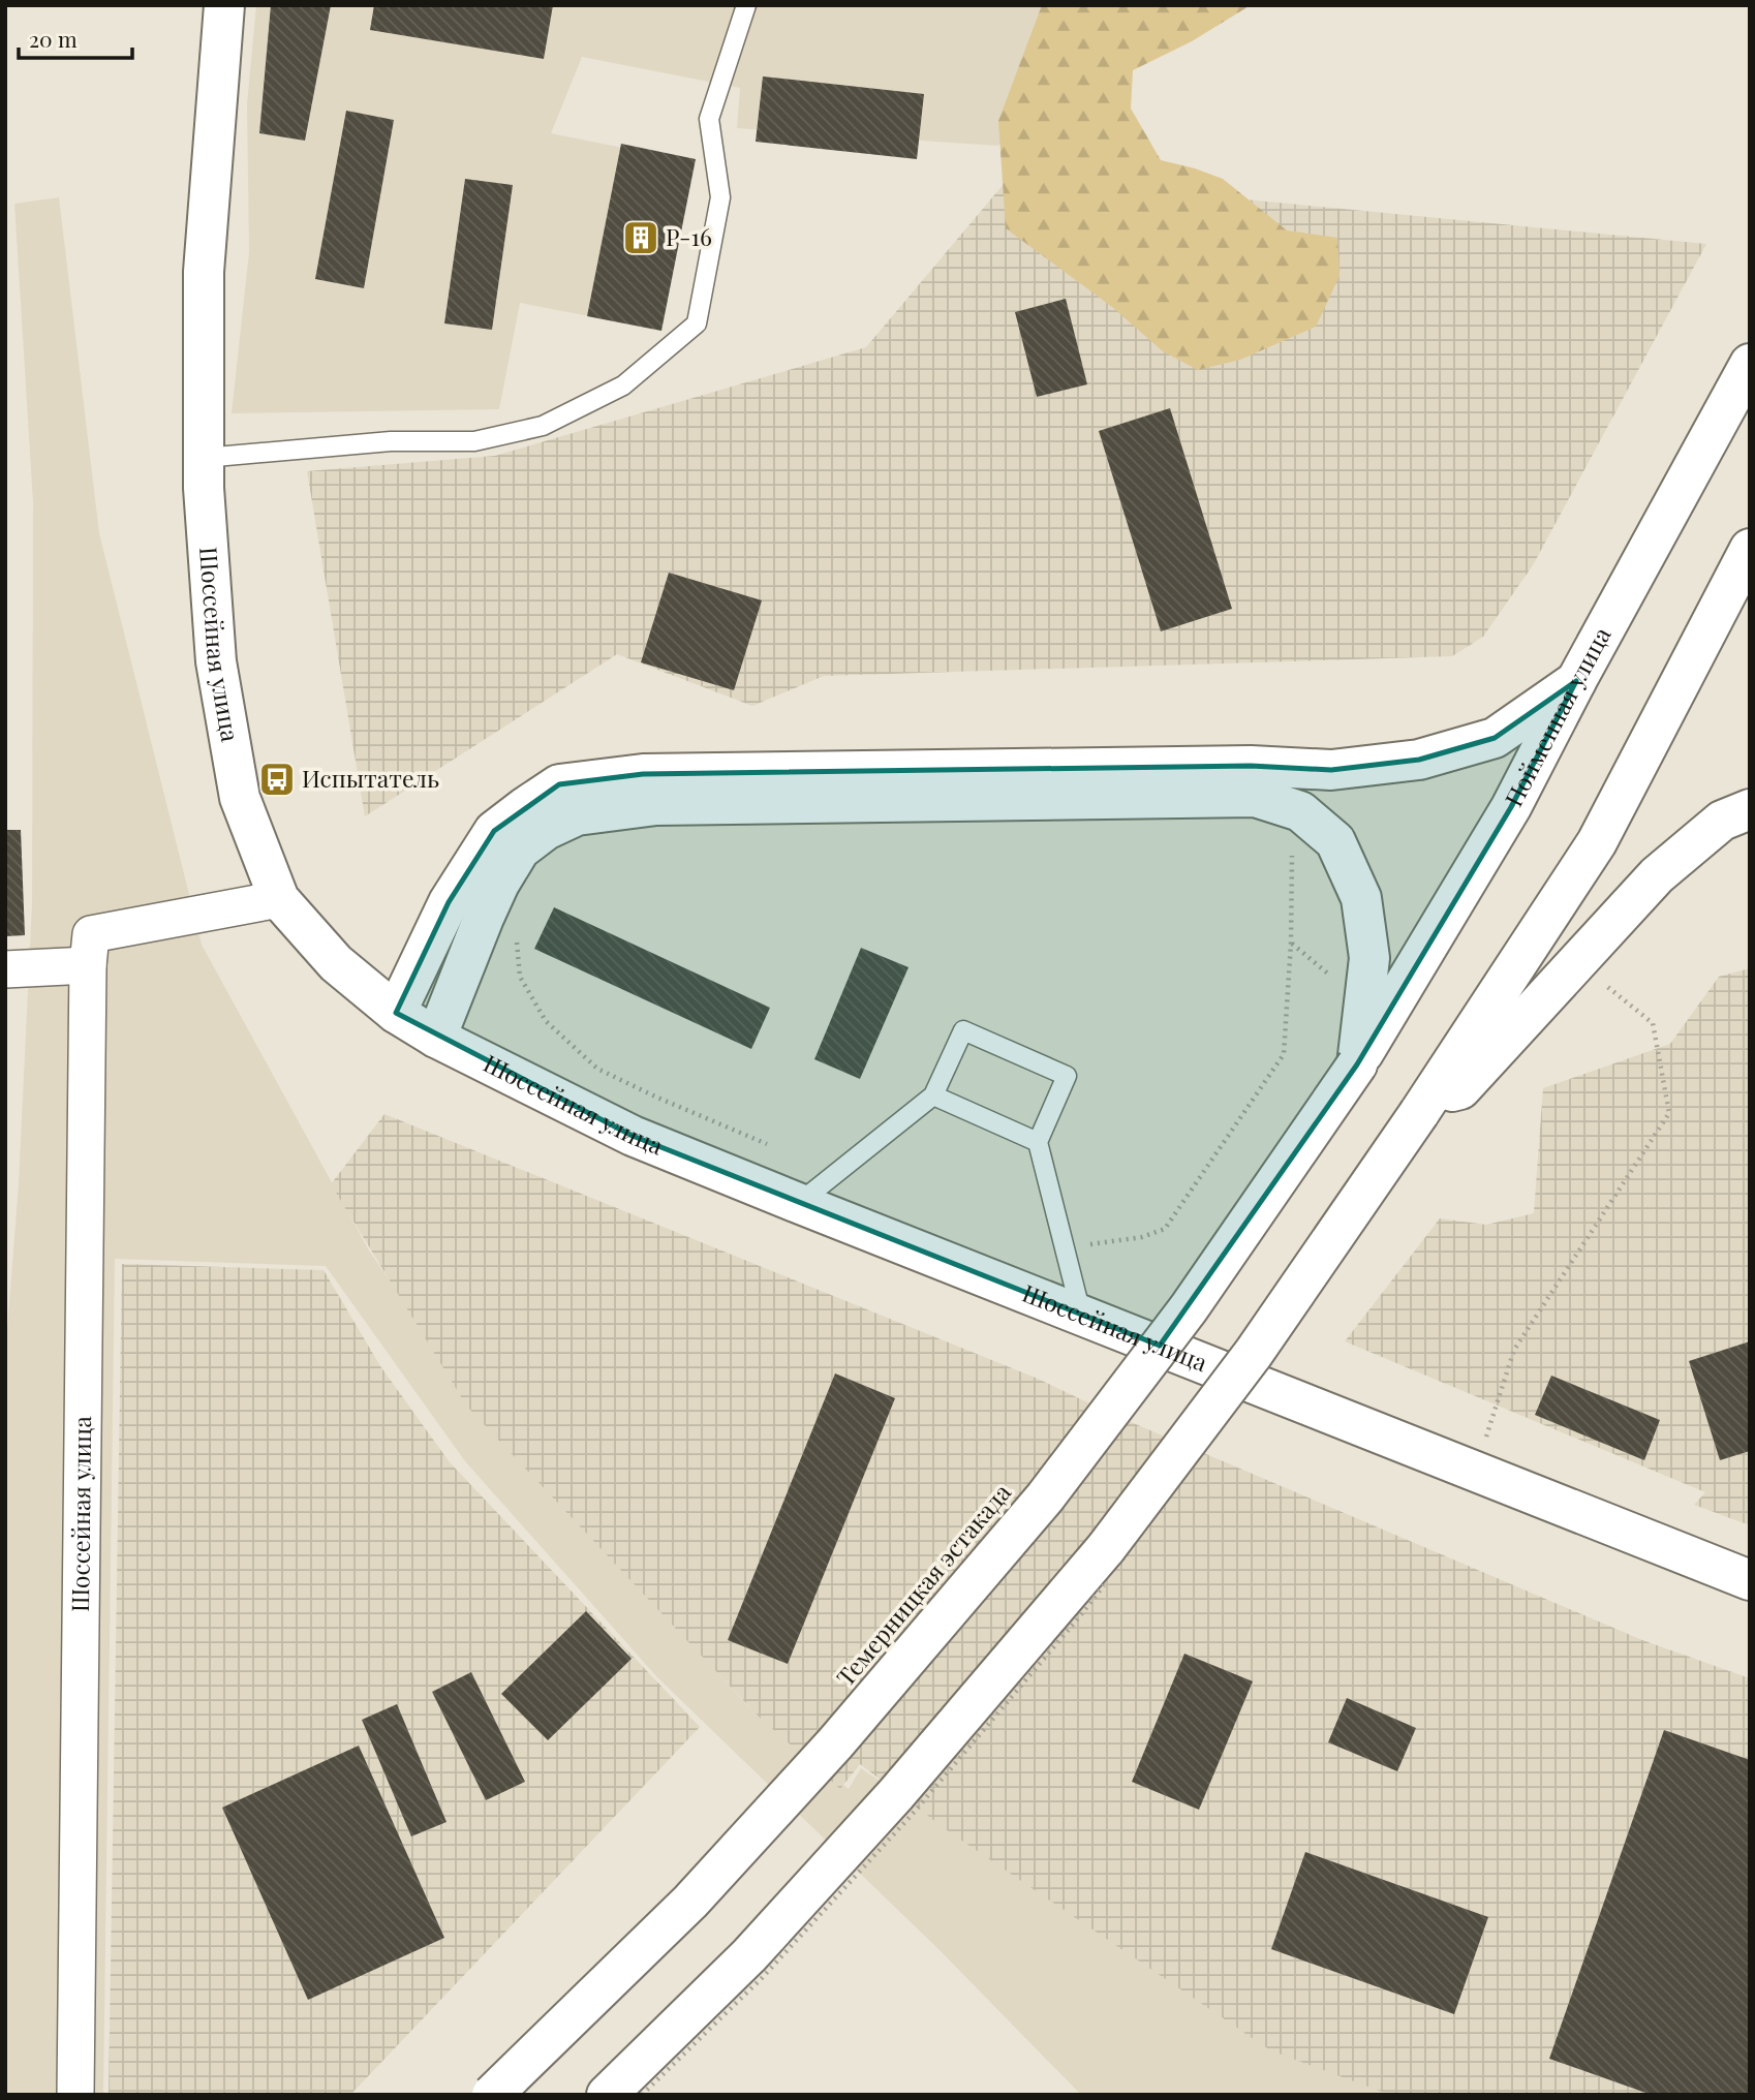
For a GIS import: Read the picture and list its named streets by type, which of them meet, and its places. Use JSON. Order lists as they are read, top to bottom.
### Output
{
  "streets": {
    "main road": ["Шоссейная улица", "Пойменная улица", "Темерницкая эстакада"]
  },
  "crossings": [
    ["Пойменная улица", "Темерницкая эстакада"]
  ],
  "places": {
    "building": ["Р-16"],
    "bus stop": ["Испытатель"]
  },
  "scale_bar": "20 m"
}
